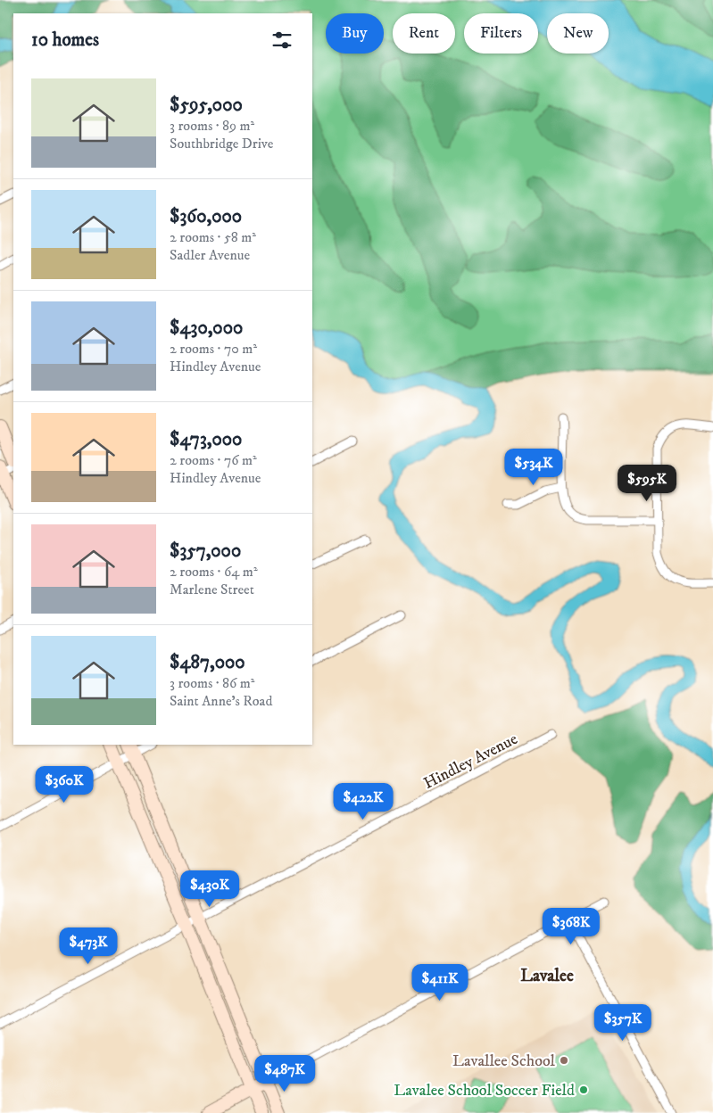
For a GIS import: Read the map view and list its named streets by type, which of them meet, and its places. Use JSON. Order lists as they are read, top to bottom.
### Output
{
  "streets": {
    "street": ["Hindley Avenue"]
  },
  "districts": ["Lavalee"],
  "places": ["Lavallee School", "Lavalee School Soccer Field"],
  "page": {
    "chip": [
      "Buy",
      "Rent",
      "Filters",
      "New"
    ],
    "heading": "10 homes",
    "list": [
      {
        "name": "$595,000",
        "note": "3 rooms · 89 m² · Southbridge Drive"
      },
      {
        "name": "$360,000",
        "note": "2 rooms · 58 m² · Sadler Avenue"
      },
      {
        "name": "$430,000",
        "note": "2 rooms · 70 m² · Hindley Avenue"
      },
      {
        "name": "$473,000",
        "note": "2 rooms · 76 m² · Hindley Avenue"
      },
      {
        "name": "$357,000",
        "note": "2 rooms · 64 m² · Marlene Street"
      },
      {
        "name": "$487,000",
        "note": "3 rooms · 86 m² · Saint Anne's Road"
      }
    ],
    "price": [
      "$534K",
      "$595K",
      "$360K",
      "$422K",
      "$430K",
      "$368K",
      "$473K",
      "$411K",
      "$357K",
      "$487K"
    ]
  }
}
